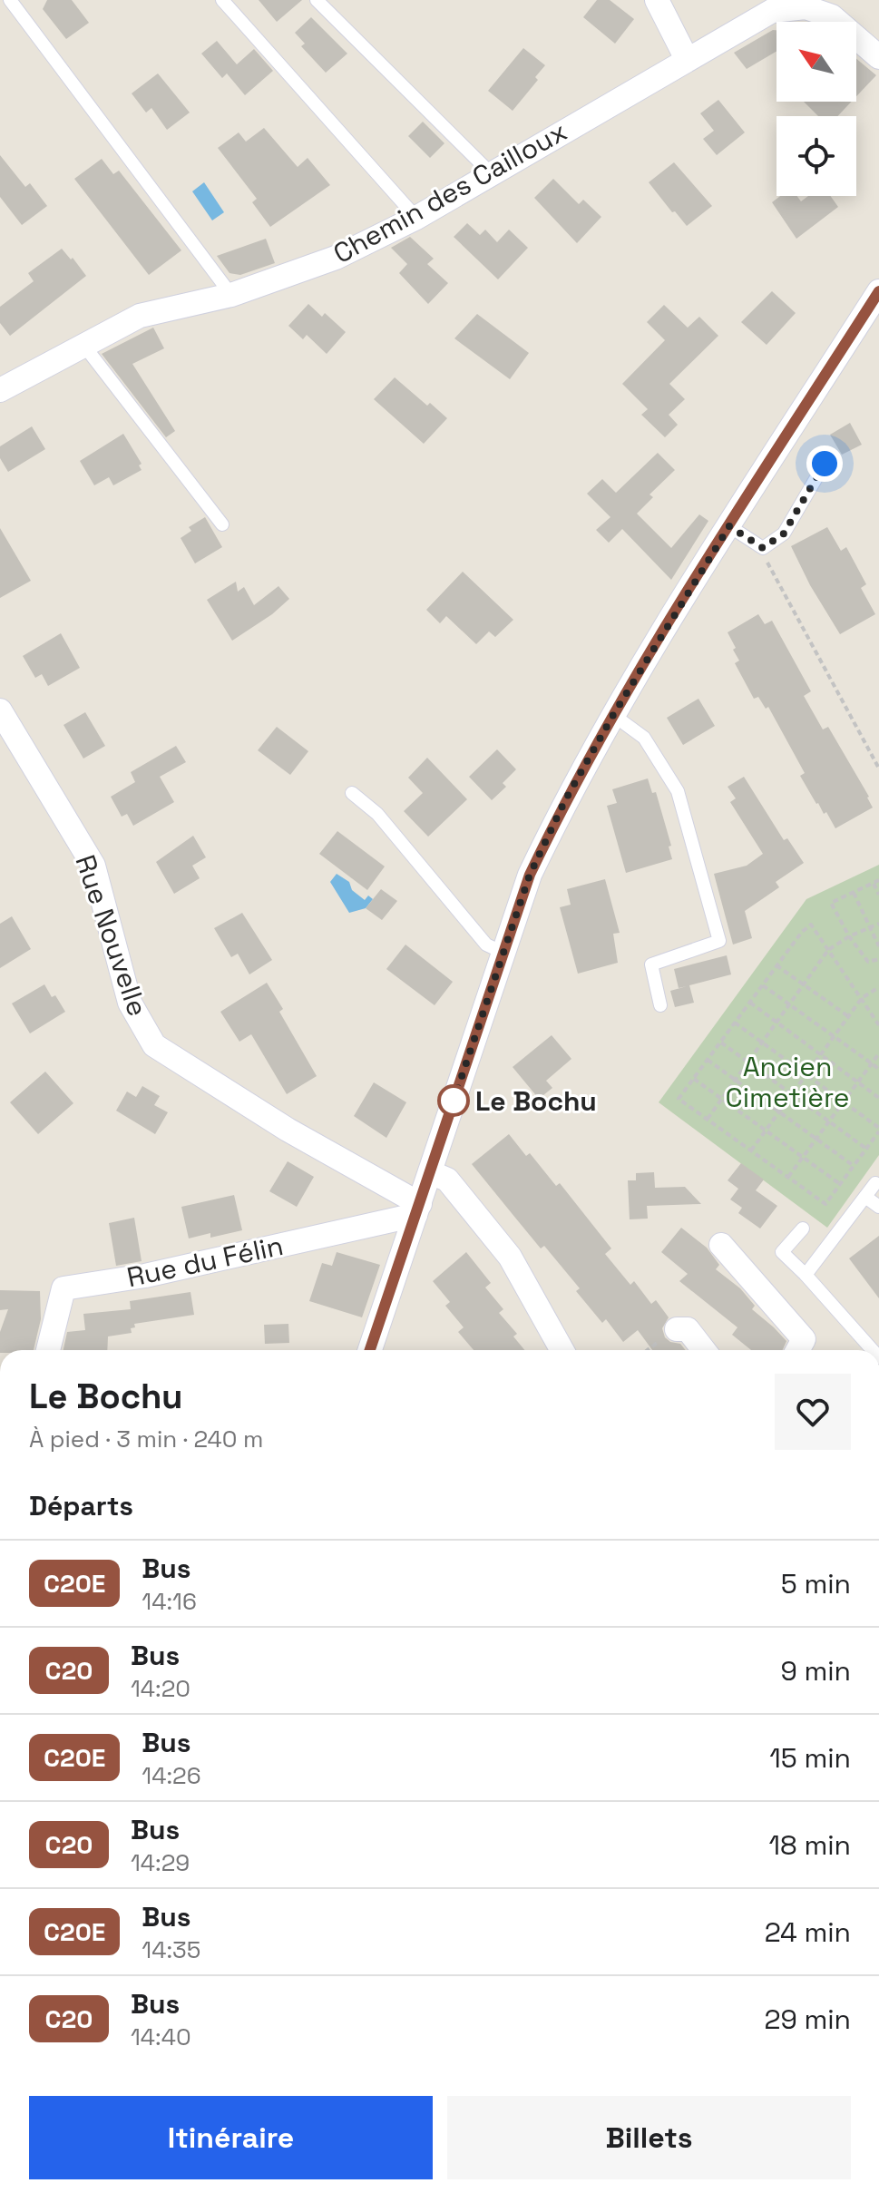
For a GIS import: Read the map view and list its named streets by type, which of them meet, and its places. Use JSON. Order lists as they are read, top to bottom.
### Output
{
  "streets": {
    "street": ["Chemin des Cailloux", "Rue Nouvelle", "Rue du Félin"]
  },
  "crossings": [
    ["Rue Nouvelle", "Rue du Félin"]
  ],
  "parks": ["Ancien Cimetière"],
  "places": ["Le Bochu"],
  "lines": ["bus line C20E"],
  "north": "top left",
  "page": {
    "heading": [
      ["Le Bochu", "À pied · 3 min · 240 m"],
      "Départs"
    ],
    "list": [
      {
        "mark": "C20E",
        "name": "Bus",
        "note": "14:16",
        "value": "5 min"
      },
      {
        "mark": "C20",
        "name": "Bus",
        "note": "14:20",
        "value": "9 min"
      },
      {
        "mark": "C20E",
        "name": "Bus",
        "note": "14:26",
        "value": "15 min"
      },
      {
        "mark": "C20",
        "name": "Bus",
        "note": "14:29",
        "value": "18 min"
      },
      {
        "mark": "C20E",
        "name": "Bus",
        "note": "14:35",
        "value": "24 min"
      },
      {
        "mark": "C20",
        "name": "Bus",
        "note": "14:40",
        "value": "29 min"
      }
    ],
    "buttons": ["Itinéraire", "Billets"]
  }
}
